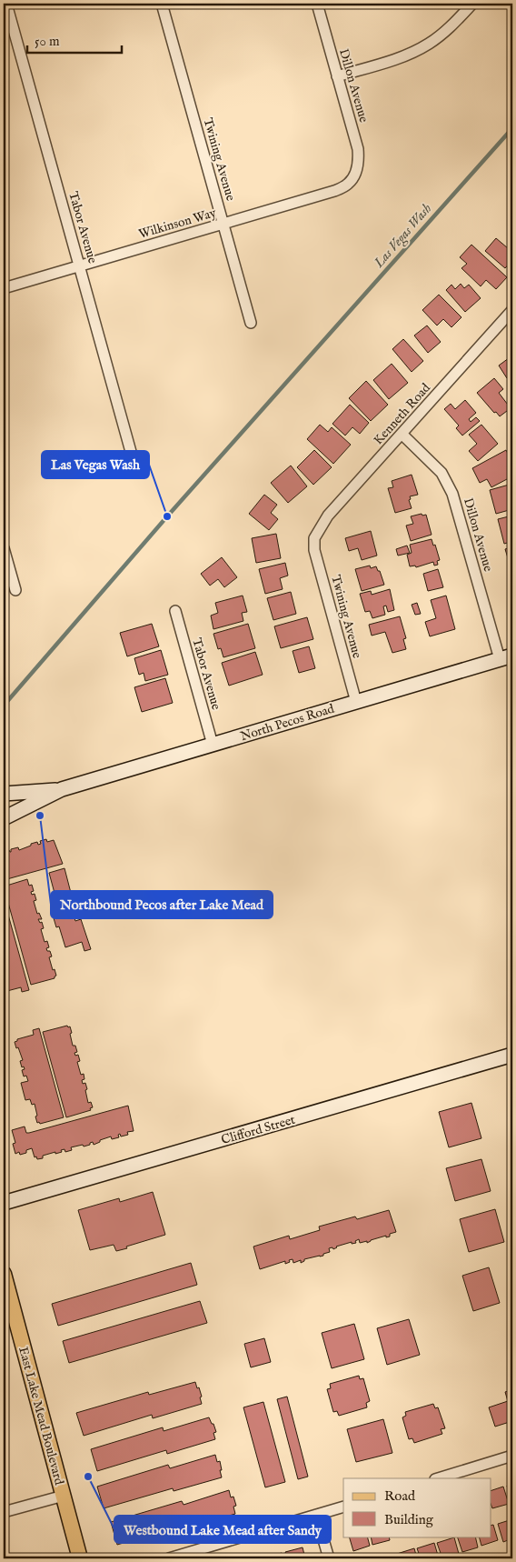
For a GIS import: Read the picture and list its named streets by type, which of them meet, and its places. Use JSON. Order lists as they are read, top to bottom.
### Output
{
  "streets": {
    "main road": ["North Pecos Road", "Clifford Street", "East Lake Mead Boulevard"],
    "street": [
      "Dillon Avenue",
      "Twining Avenue",
      "Wilkinson Way",
      "Tabor Avenue",
      "Kenneth Road"
    ]
  },
  "crossings": [
    ["Dillon Avenue", "Wilkinson Way"],
    ["Dillon Avenue", "Kenneth Road"],
    ["Dillon Avenue", "North Pecos Road"],
    ["Twining Avenue", "Wilkinson Way"],
    ["Twining Avenue", "Kenneth Road"],
    ["Twining Avenue", "North Pecos Road"],
    ["Wilkinson Way", "Tabor Avenue"],
    ["Tabor Avenue", "North Pecos Road"]
  ],
  "water": ["Las Vegas Wash"],
  "places": ["Las Vegas Wash", "Northbound Pecos after Lake Mead", "Westbound Lake Mead after Sandy"],
  "legend": ["Road", "Building"],
  "scale_bar": "50 m"
}
